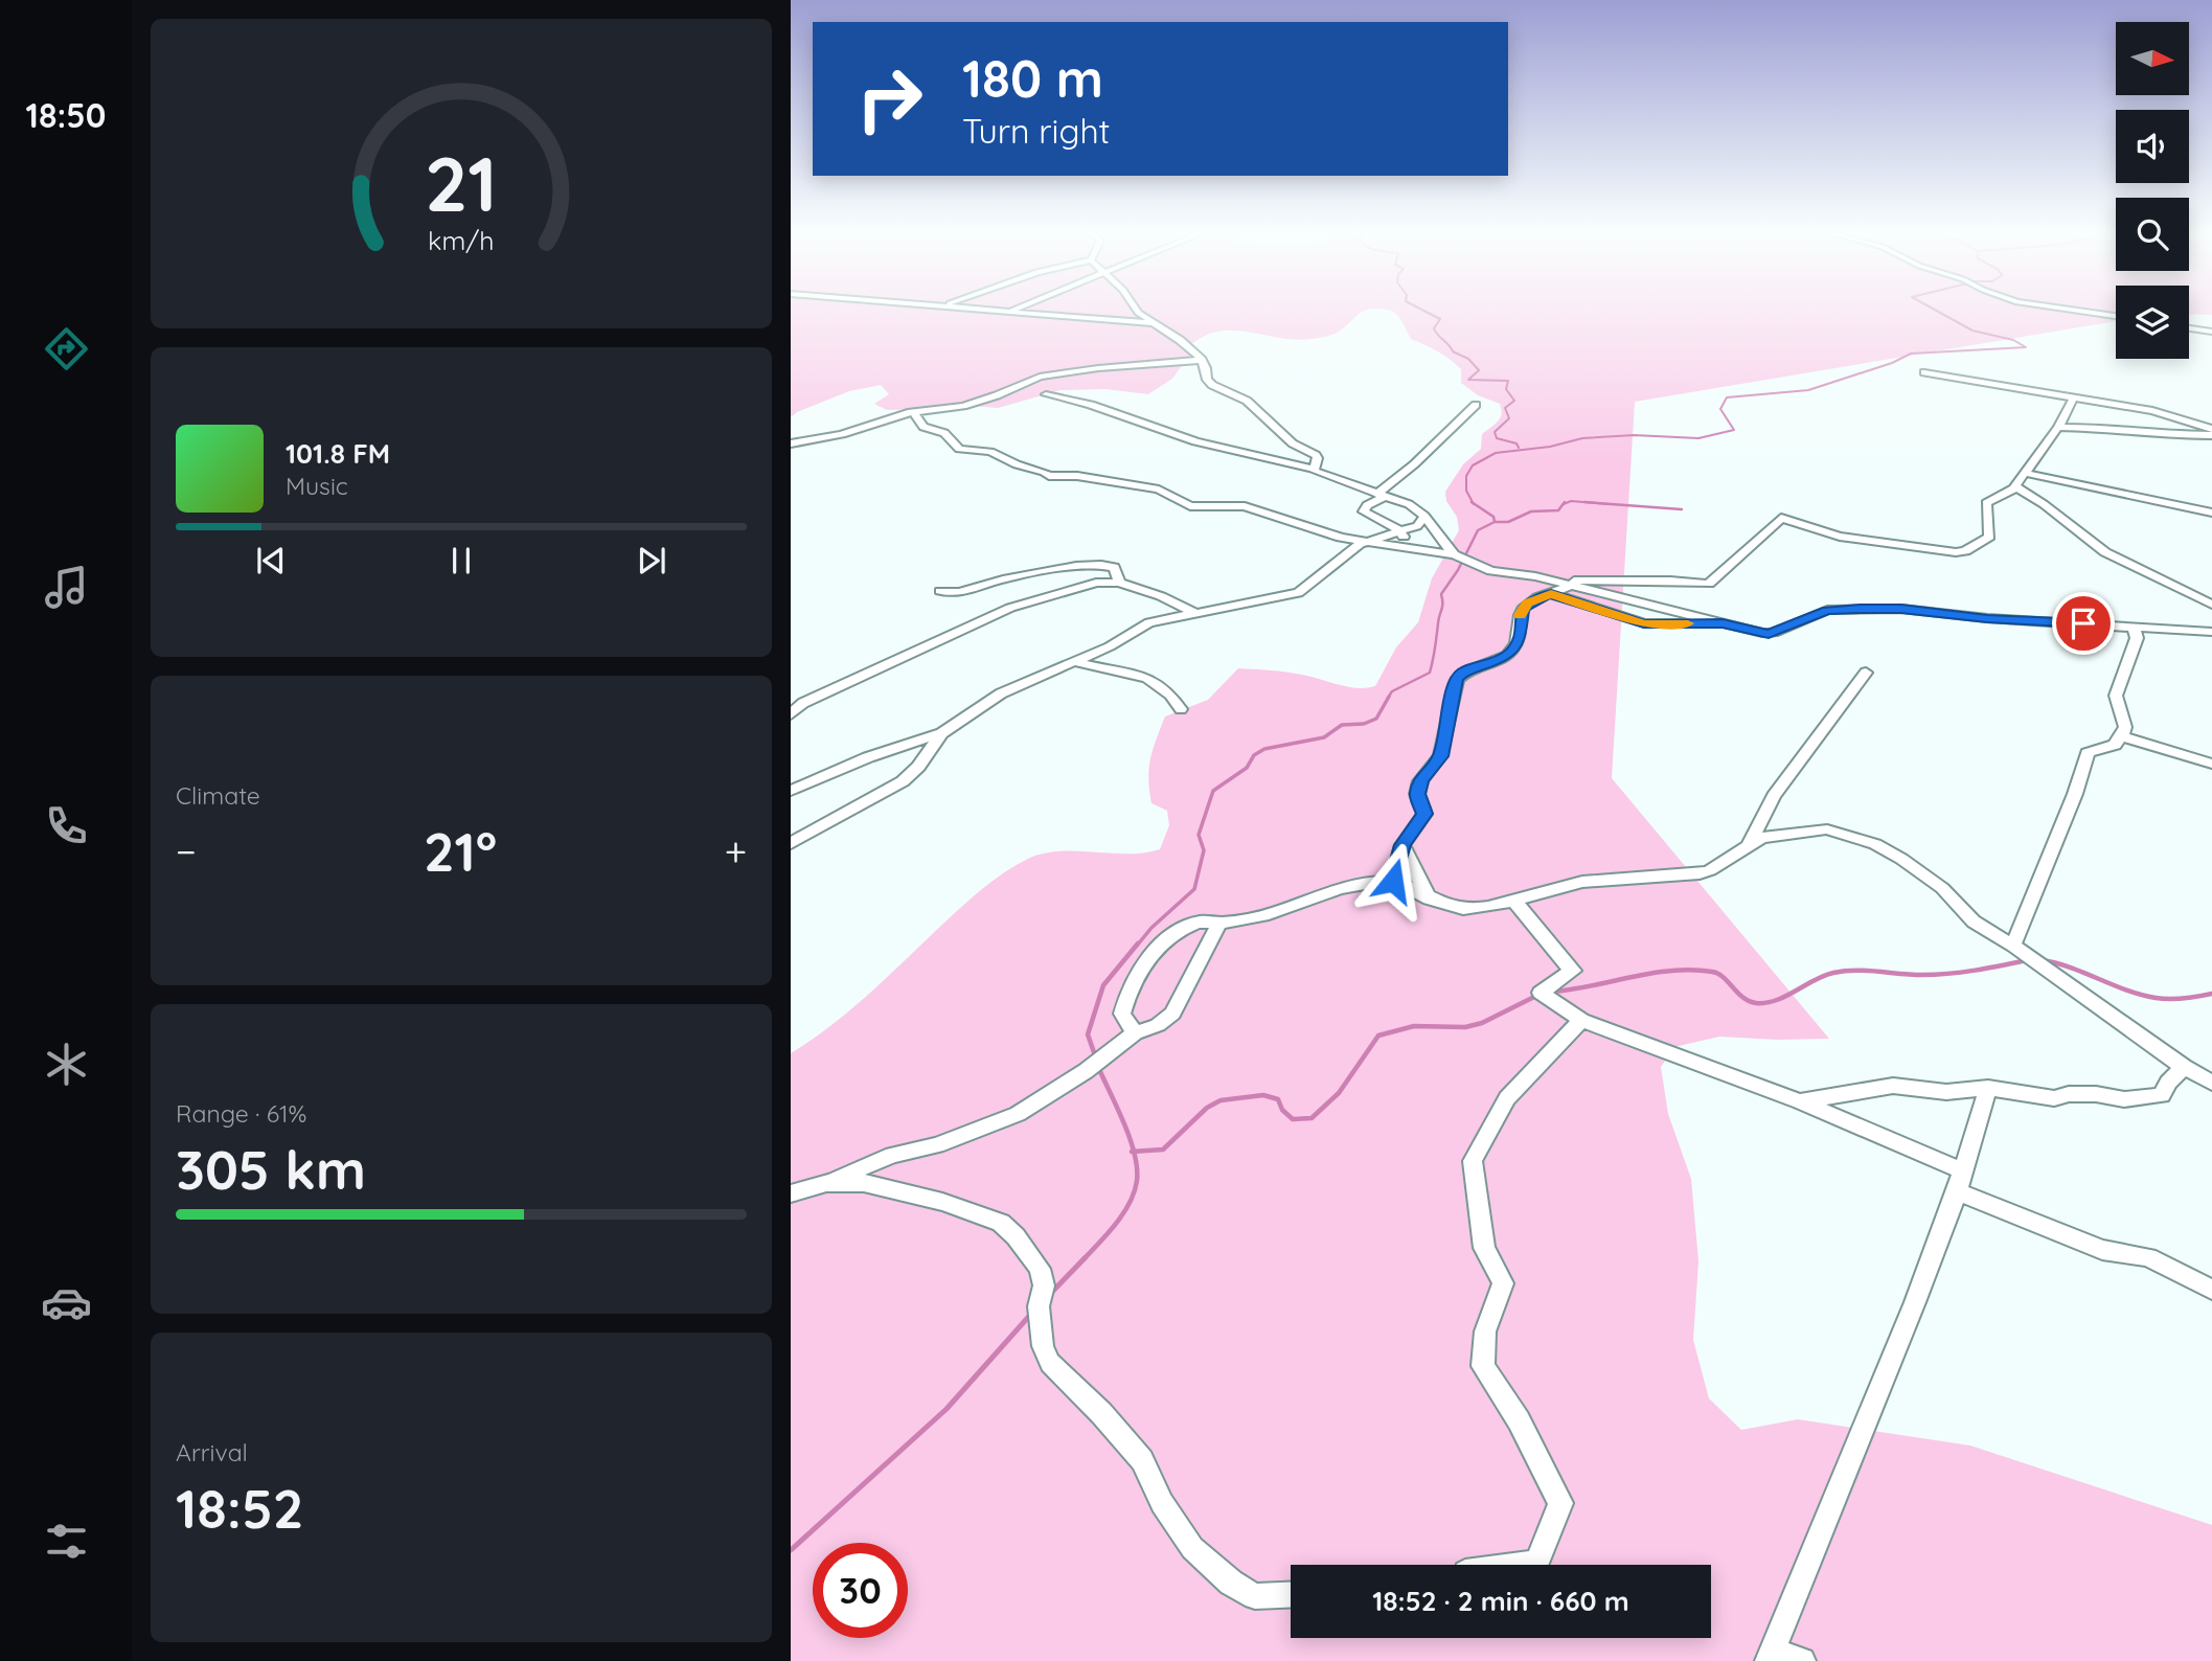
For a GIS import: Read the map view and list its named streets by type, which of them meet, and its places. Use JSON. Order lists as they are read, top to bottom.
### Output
{
  "north": "right",
  "page": {
    "tabs": "18:50",
    "turn": ["180 m", "Turn right"],
    "song": ["101.8 FM", "Music"],
    "tile": [
      "Climate",
      ["Range · 61%", "305 km"],
      ["Arrival", "18:52"]
    ],
    "heat": ["−", "21°", "+"],
    "limit": "30",
    "trip": "18:52 · 2 min · 660 m",
    "gauge": ["21", "km/h"]
  }
}
